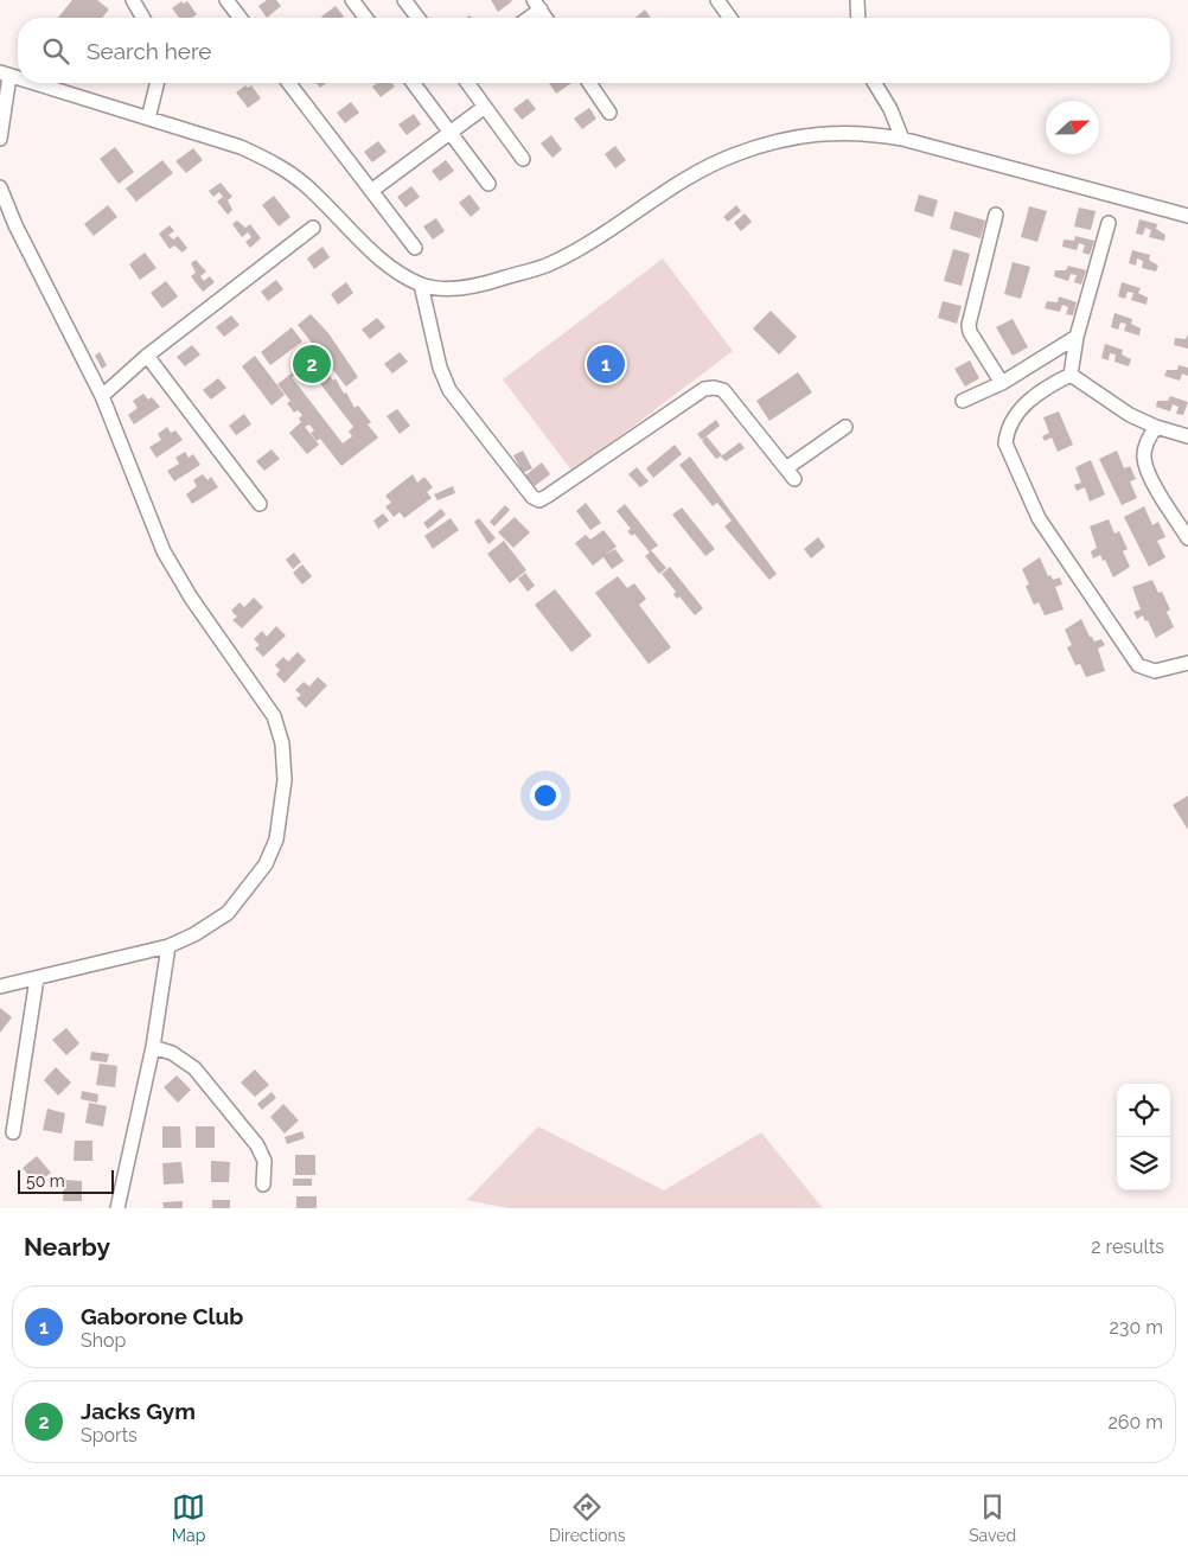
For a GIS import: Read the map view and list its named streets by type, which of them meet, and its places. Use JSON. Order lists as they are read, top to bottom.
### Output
{
  "scale_bar": "50 m",
  "north": "right",
  "page": {
    "search": "Search here",
    "pins": ["1", "2"],
    "scale": "50 m",
    "heading": ["Nearby", "2 results"],
    "list": [
      {
        "mark": "1",
        "name": "Gaborone Club",
        "note": "Shop",
        "value": "230 m"
      },
      {
        "mark": "2",
        "name": "Jacks Gym",
        "note": "Sports",
        "value": "260 m"
      }
    ],
    "nav": ["Map", "Directions", "Saved"]
  }
}
